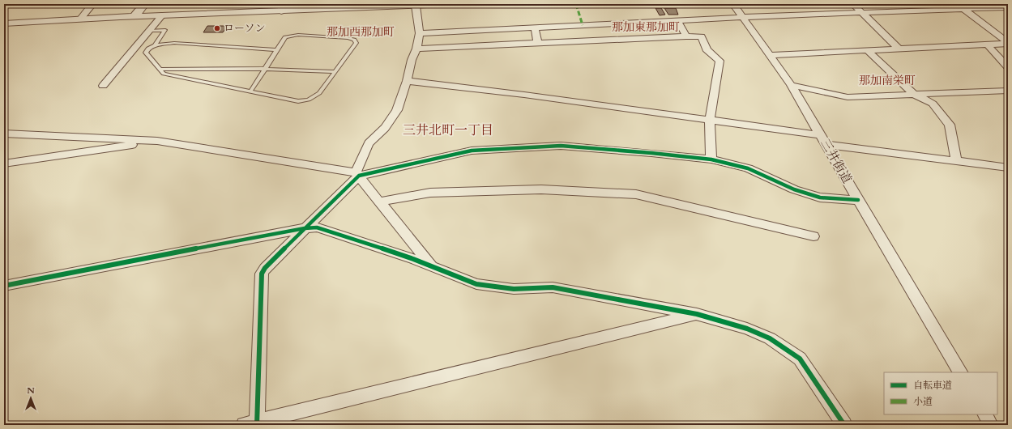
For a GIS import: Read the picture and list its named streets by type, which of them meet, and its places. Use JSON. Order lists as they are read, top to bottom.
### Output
{
  "streets": {
    "street": ["三井街道"]
  },
  "districts": [
    "那加東那加町",
    "那加西那加町",
    "那加南栄町",
    "三井北町一丁目"
  ],
  "places": ["ローソン"],
  "legend": ["自転車道", "小道"],
  "north": "top"
}
